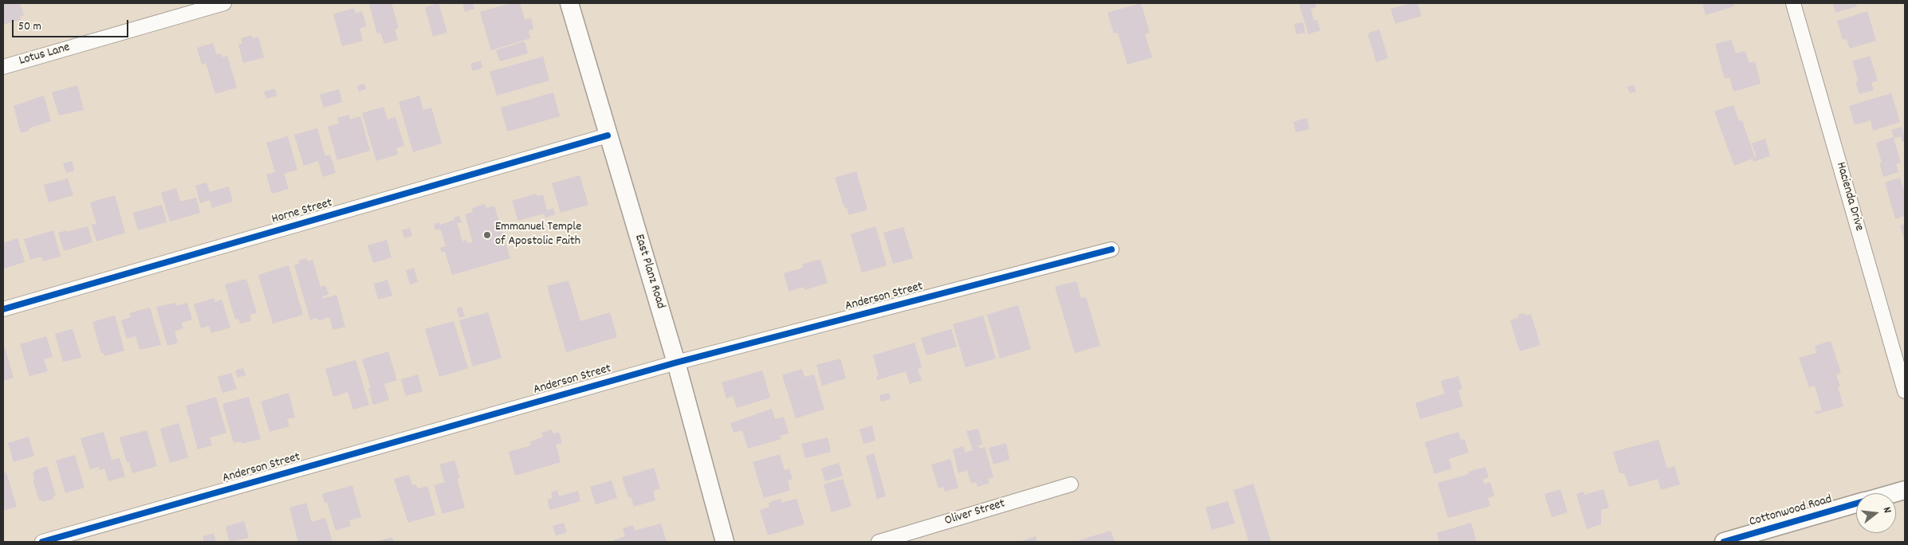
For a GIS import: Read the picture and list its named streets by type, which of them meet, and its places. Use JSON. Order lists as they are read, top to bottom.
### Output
{
  "streets": {
    "street": [
      "Lotus Lane",
      "Hacienda Drive",
      "Horne Street",
      "East Planz Road",
      "Anderson Street",
      "Cottonwood Road",
      "Oliver Street"
    ]
  },
  "crossings": [
    ["Horne Street", "East Planz Road"],
    ["East Planz Road", "Anderson Street"]
  ],
  "places": ["Emmanuel Temple of Apostolic Faith"],
  "scale_bar": "50 m",
  "north": "right"
}
